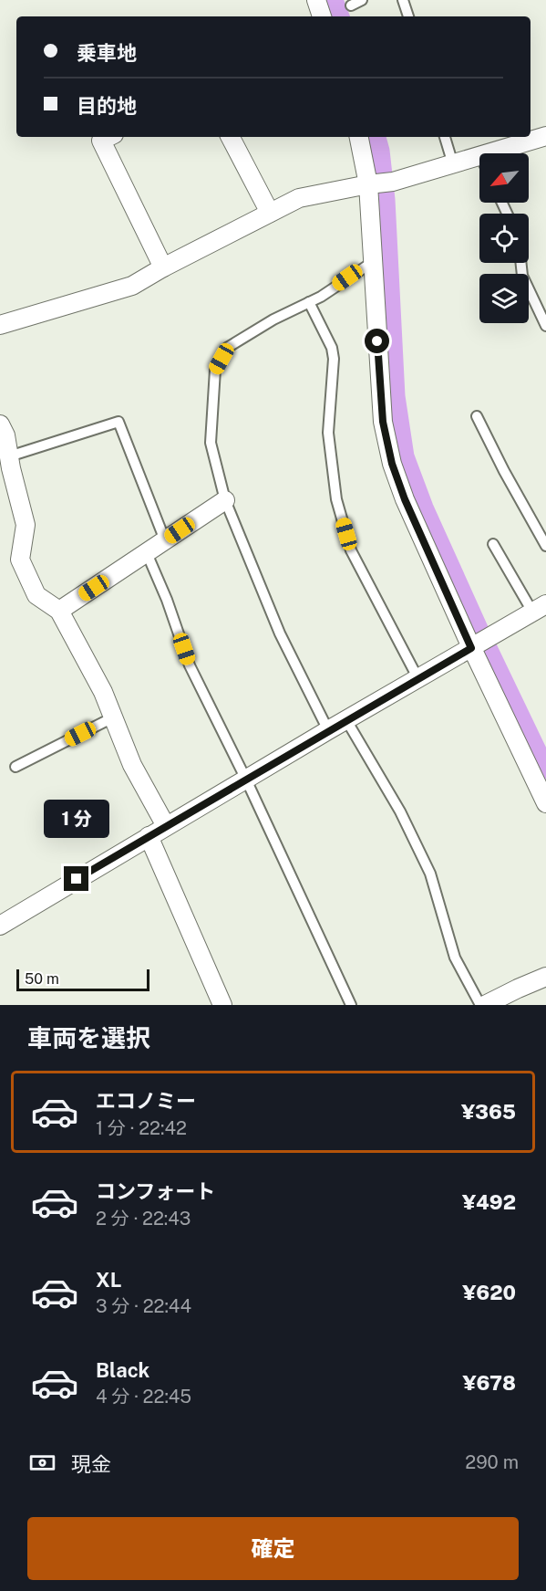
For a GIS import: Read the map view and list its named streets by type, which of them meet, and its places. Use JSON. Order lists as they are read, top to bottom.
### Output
{
  "scale_bar": "50 m",
  "north": "bottom left",
  "page": {
    "banner": ["乗車地", "目的地"],
    "bubble": "1 分",
    "scale": "50 m",
    "heading": "車両を選択",
    "list": [
      {
        "name": "エコノミー",
        "note": "1 分 · 22:42",
        "value": "¥365"
      },
      {
        "name": "コンフォート",
        "note": "2 分 · 22:43",
        "value": "¥492"
      },
      {
        "name": "XL",
        "note": "3 分 · 22:44",
        "value": "¥620"
      },
      {
        "name": "Black",
        "note": "4 分 · 22:45",
        "value": "¥678"
      }
    ],
    "pay": ["現金", "290 m"],
    "buttons": "確定"
  }
}
